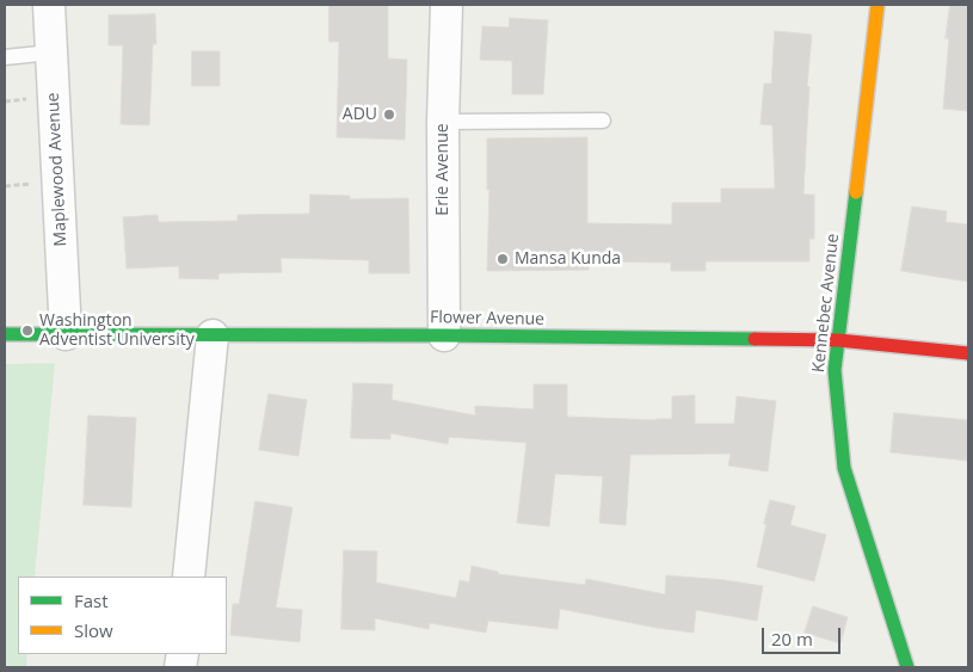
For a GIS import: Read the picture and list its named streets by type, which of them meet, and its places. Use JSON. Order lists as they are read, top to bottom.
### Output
{
  "streets": {
    "street": [
      "Maplewood Avenue",
      "Erie Avenue",
      "Kennebec Avenue",
      "Flower Avenue"
    ]
  },
  "crossings": [
    ["Maplewood Avenue", "Flower Avenue"],
    ["Erie Avenue", "Flower Avenue"],
    ["Kennebec Avenue", "Flower Avenue"]
  ],
  "places": ["ADU", "Mansa Kunda", "Washington Adventist University"],
  "legend": ["Fast", "Slow"],
  "scale_bar": "20 m"
}
